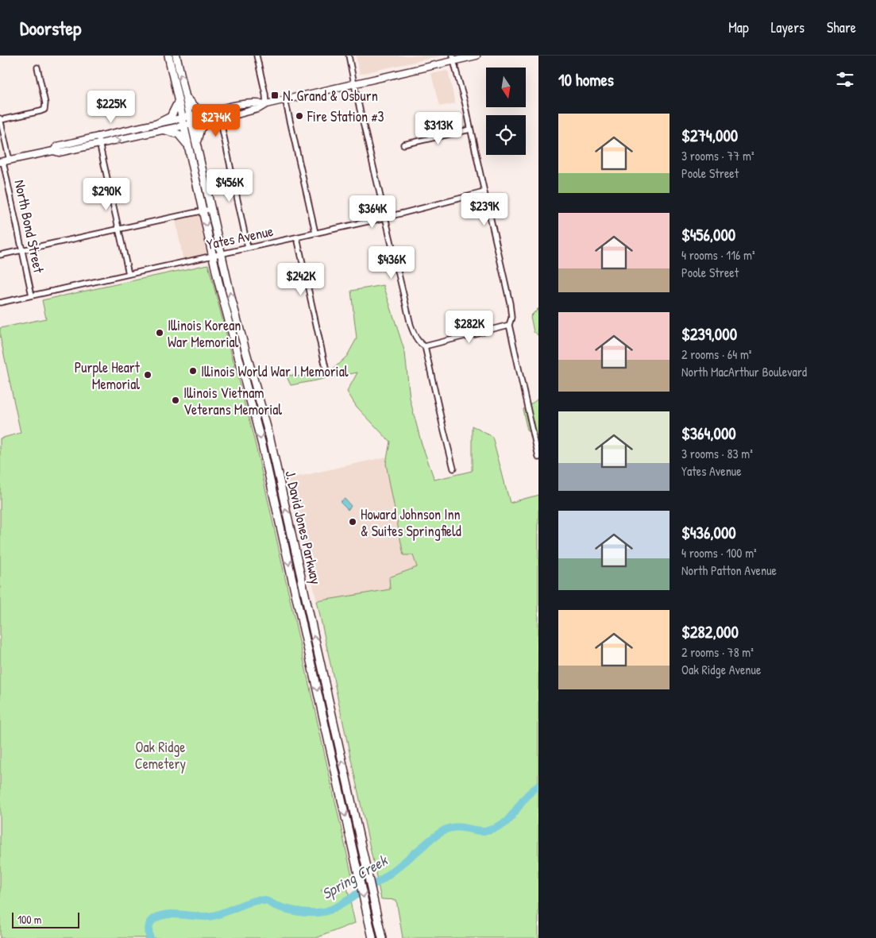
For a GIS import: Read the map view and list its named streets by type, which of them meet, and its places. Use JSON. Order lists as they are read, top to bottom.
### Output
{
  "streets": {
    "main road": ["J. David Jones Parkway"],
    "street": ["North Bond Street", "Yates Avenue"]
  },
  "crossings": [
    ["North Bond Street", "Yates Avenue"],
    ["Yates Avenue", "J. David Jones Parkway"]
  ],
  "water": ["Spring Creek"],
  "parks": ["Oak Ridge Cemetery"],
  "places": {
    "transit": ["N. Grand & Osburn"],
    "other": [
      "Fire Station #3",
      "Illinois Korean War Memorial",
      "Illinois World War I Memorial",
      "Purple Heart Memorial",
      "Illinois Vietnam Veterans Memorial",
      "Howard Johnson Inn & Suites Springfield"
    ]
  },
  "scale_bar": "100 m",
  "north": "bottom",
  "page": {
    "header": "Doorstep",
    "nav": ["Map", "Layers", "Share"],
    "heading": "10 homes",
    "price": [
      "$225K",
      "$274K",
      "$313K",
      "$456K",
      "$290K",
      "$239K",
      "$364K",
      "$436K",
      "$242K",
      "$282K"
    ],
    "list": [
      {
        "name": "$274,000",
        "note": "3 rooms · 77 m² · Poole Street"
      },
      {
        "name": "$456,000",
        "note": "4 rooms · 116 m² · Poole Street"
      },
      {
        "name": "$239,000",
        "note": "2 rooms · 64 m² · North MacArthur Boulevard"
      },
      {
        "name": "$364,000",
        "note": "3 rooms · 83 m² · Yates Avenue"
      },
      {
        "name": "$436,000",
        "note": "4 rooms · 100 m² · North Patton Avenue"
      },
      {
        "name": "$282,000",
        "note": "2 rooms · 78 m² · Oak Ridge Avenue"
      }
    ],
    "scale": "100 m"
  }
}
